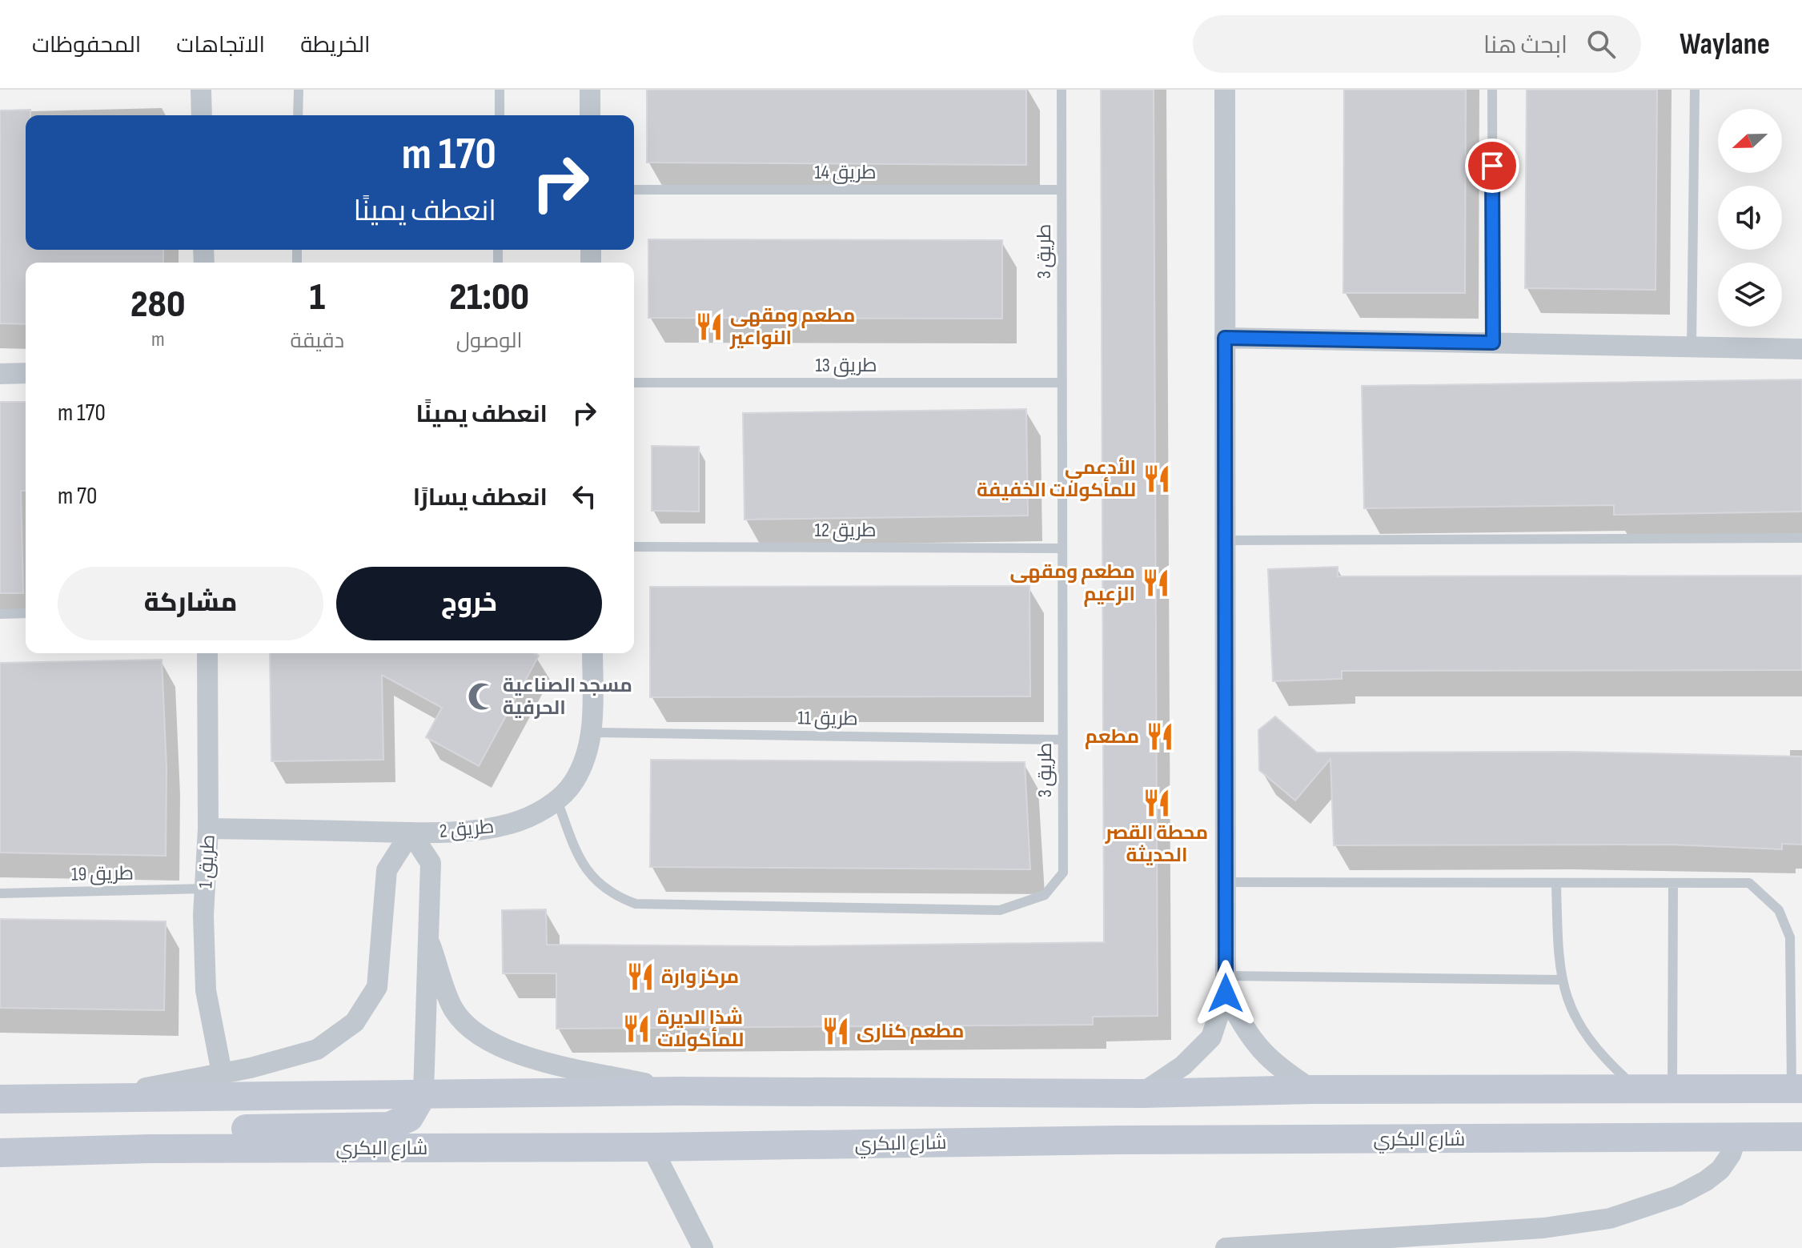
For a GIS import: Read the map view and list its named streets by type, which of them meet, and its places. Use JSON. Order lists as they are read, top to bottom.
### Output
{
  "streets": {
    "main road": ["شارع البكري"],
    "street": ["طريق 2", "طريق 1"],
    "lane": [
      "طريق 14",
      "طريق 3",
      "طريق 13",
      "طريق 12",
      "طريق 11",
      "طريق 19"
    ]
  },
  "crossings": [
    ["طريق 14", "طريق 3"],
    ["طريق 3", "طريق 13"],
    ["طريق 3", "طريق 12"],
    ["طريق 3", "طريق 11"],
    ["طريق 3", "طريق 2"],
    ["طريق 11", "طريق 2"],
    ["طريق 2", "طريق 1"],
    ["طريق 1", "طريق 19"]
  ],
  "places": {
    "restaurant": [
      "مطعم ومقهى النواعير",
      "الأدعمي للمأكولات الخفيفة",
      "مطعم ومقهى الزعيم",
      "مطعم",
      "محطة القصر الحديثة",
      "مركز وارة",
      "شذا الديرة للمأكولات",
      "مطعم كنارى"
    ],
    "mosque": ["مسجد الصناعية الحرفية"]
  },
  "north": "left",
  "page": {
    "header": "Waylane",
    "search": "ابحث هنا",
    "nav": ["الخريطة", "الاتجاهات", "المحفوظات"],
    "turn": ["170 m", "انعطف يمينًا"],
    "eta": [
      "21:00",
      "الوصول",
      "1",
      "دقيقة",
      "280",
      "m"
    ],
    "list": [
      {
        "name": "انعطف يمينًا",
        "value": "170 m"
      },
      {
        "name": "انعطف يسارًا",
        "value": "70 m"
      }
    ],
    "buttons": ["خروج", "مشاركة"]
  }
}
